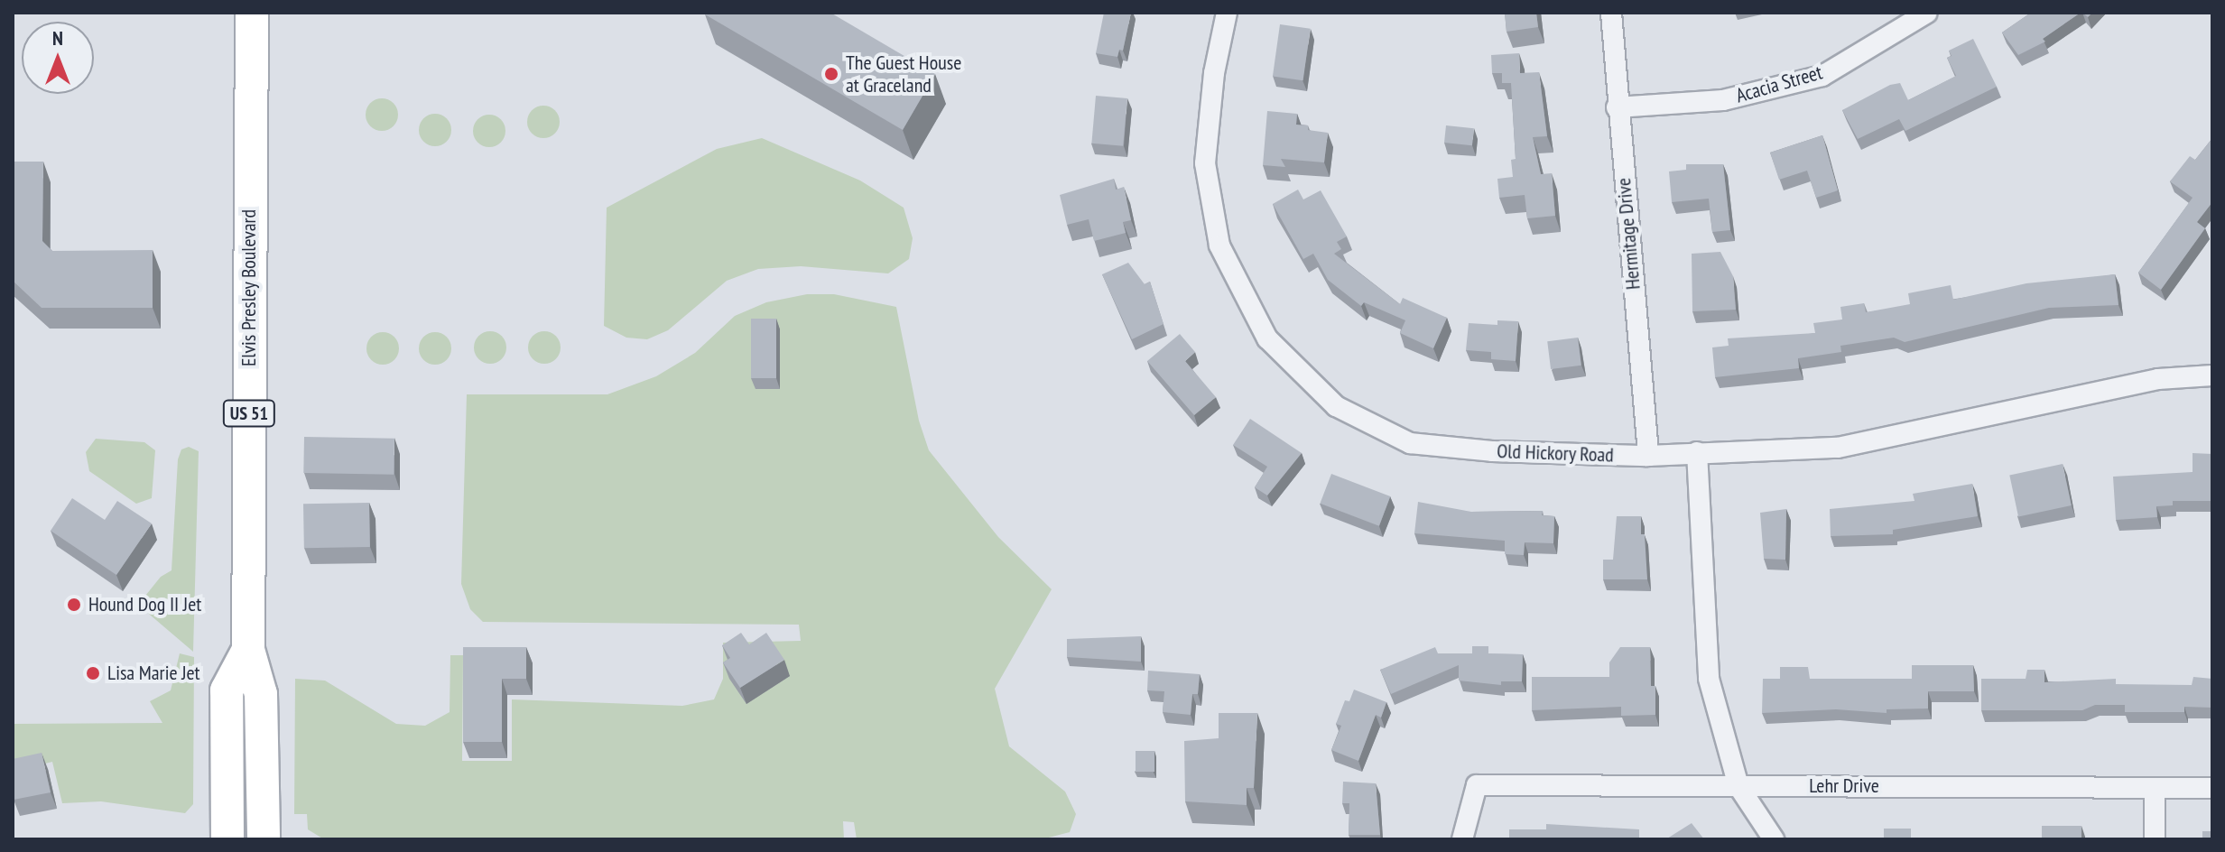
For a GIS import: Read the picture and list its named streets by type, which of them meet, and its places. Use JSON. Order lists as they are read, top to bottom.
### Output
{
  "streets": {
    "main road": ["Elvis Presley Boulevard", "US 51"],
    "street": [
      "Acacia Street",
      "Hermitage Drive",
      "Old Hickory Road",
      "Lehr Drive"
    ]
  },
  "crossings": [
    ["Acacia Street", "Hermitage Drive"],
    ["Hermitage Drive", "Old Hickory Road"]
  ],
  "places": ["The Guest House at Graceland", "Hound Dog II Jet", "Lisa Marie Jet"],
  "north": "top"
}
